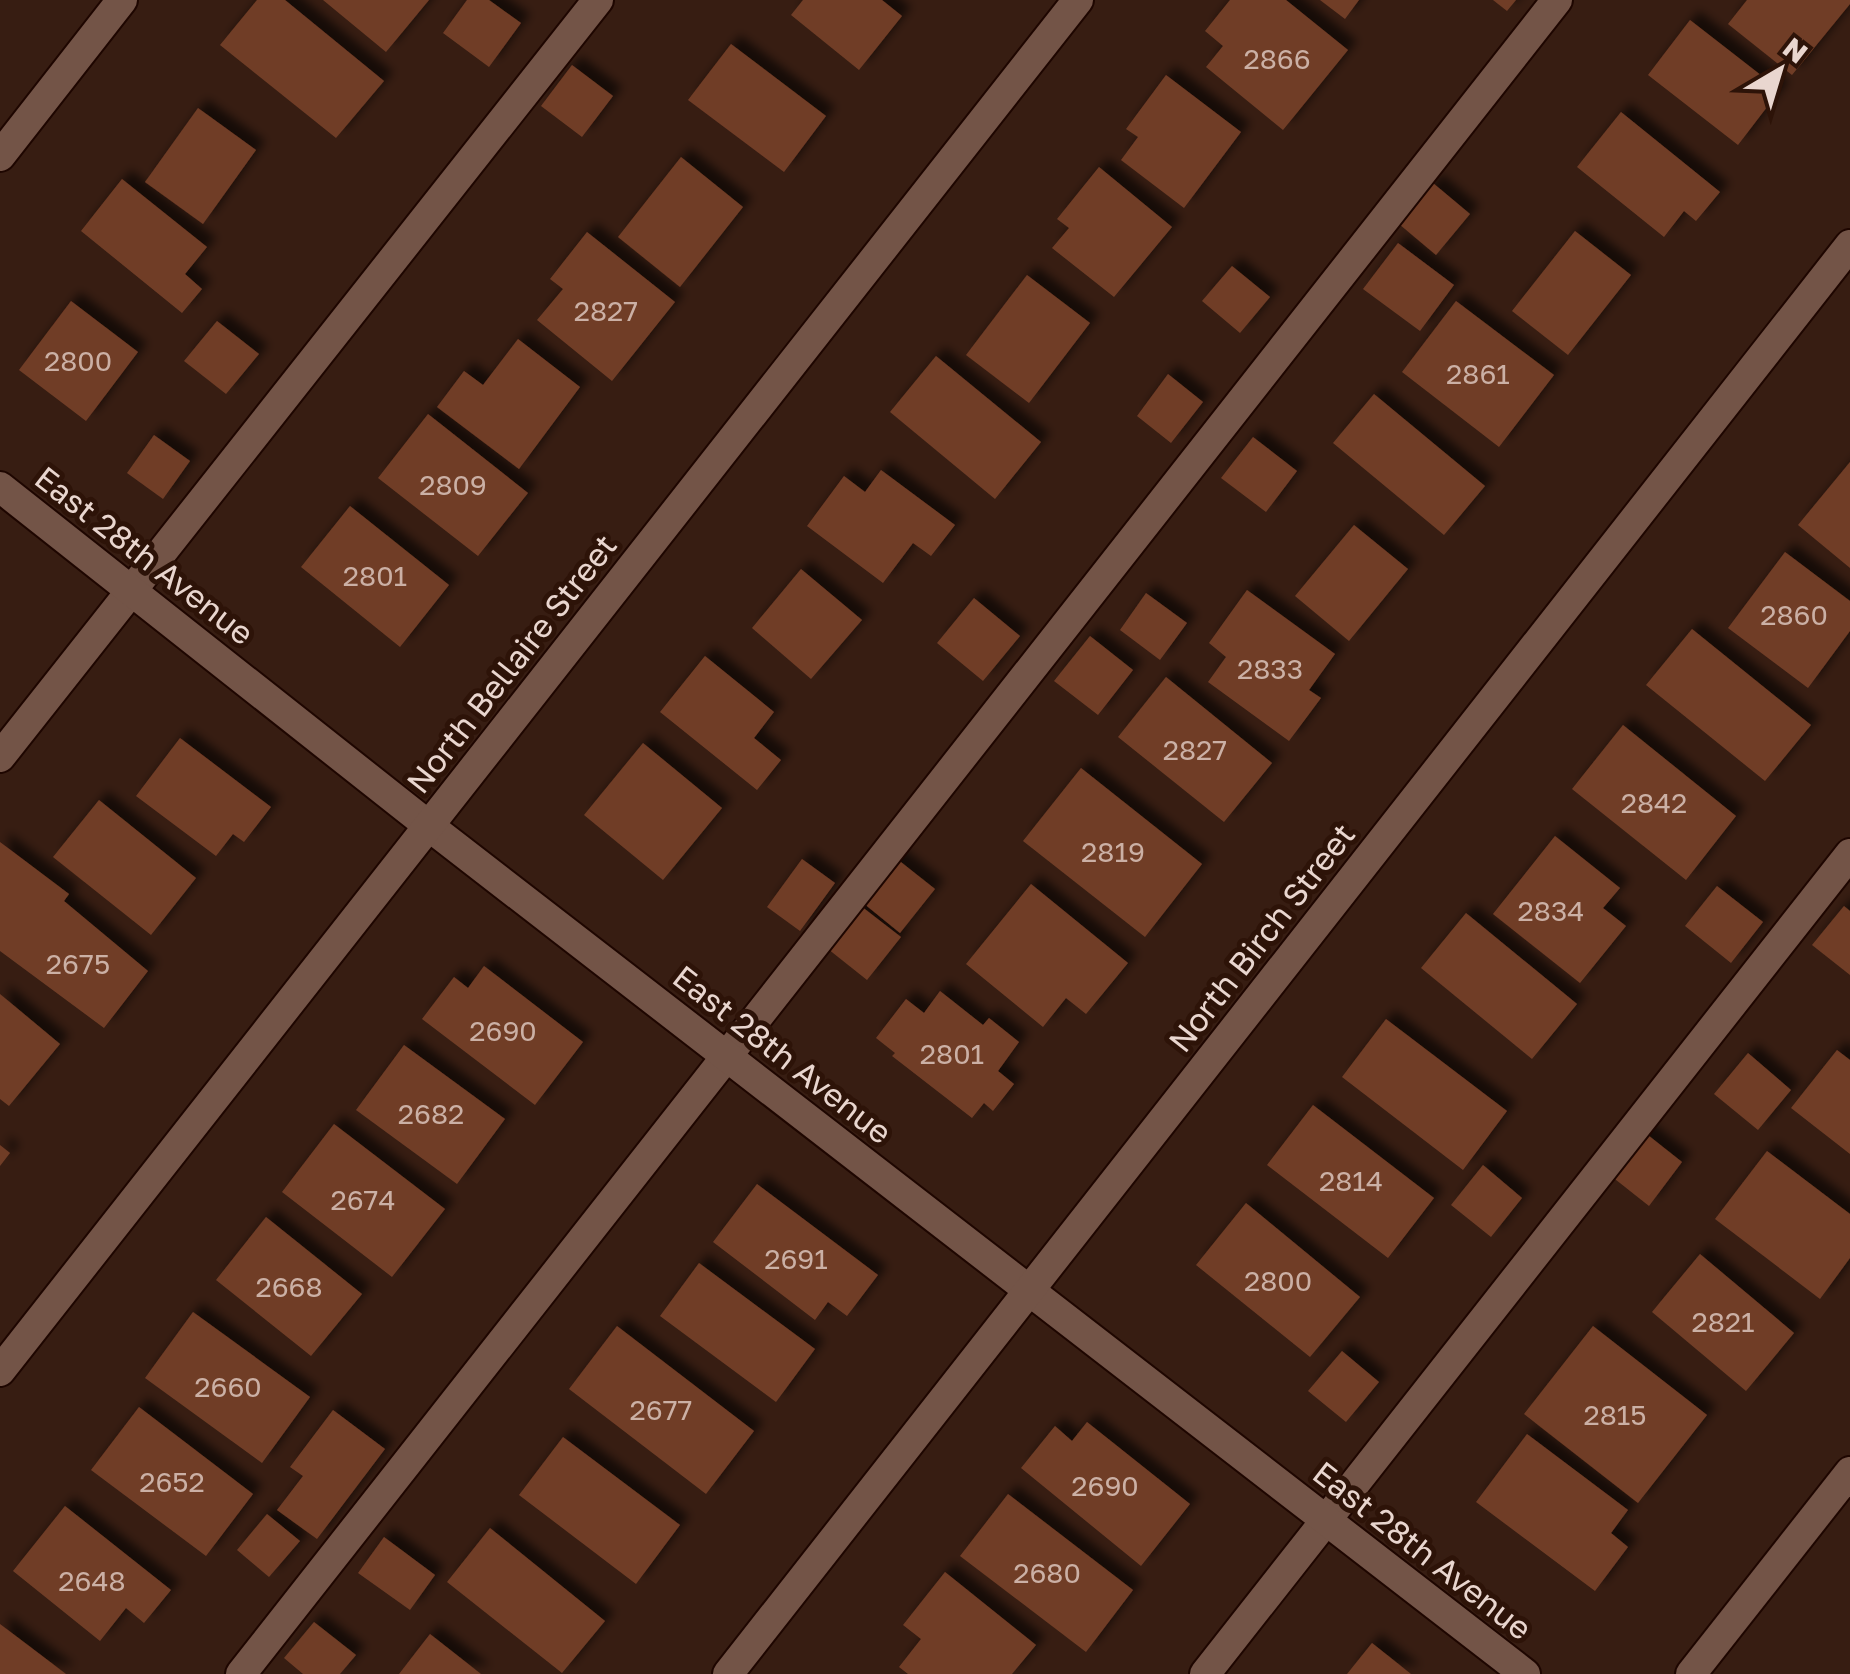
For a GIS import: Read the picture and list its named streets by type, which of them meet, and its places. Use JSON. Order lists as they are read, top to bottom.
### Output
{
  "streets": {
    "street": ["East 28th Avenue", "North Bellaire Street", "North Birch Street"]
  },
  "crossings": [
    ["East 28th Avenue", "North Bellaire Street"],
    ["East 28th Avenue", "North Birch Street"]
  ],
  "house_numbers": [
    "2866",
    "2827",
    "2800",
    "2861",
    "2809",
    "2801",
    "2860",
    "2833",
    "2827",
    "2842",
    "2819",
    "2834",
    "2675",
    "2690",
    "2801",
    "2682",
    "2814",
    "2674",
    "2691",
    "2800",
    "2668",
    "2821",
    "2660",
    "2677",
    "2815",
    "2652",
    "2690",
    "2680",
    "2648"
  ],
  "north": "top right"
}
